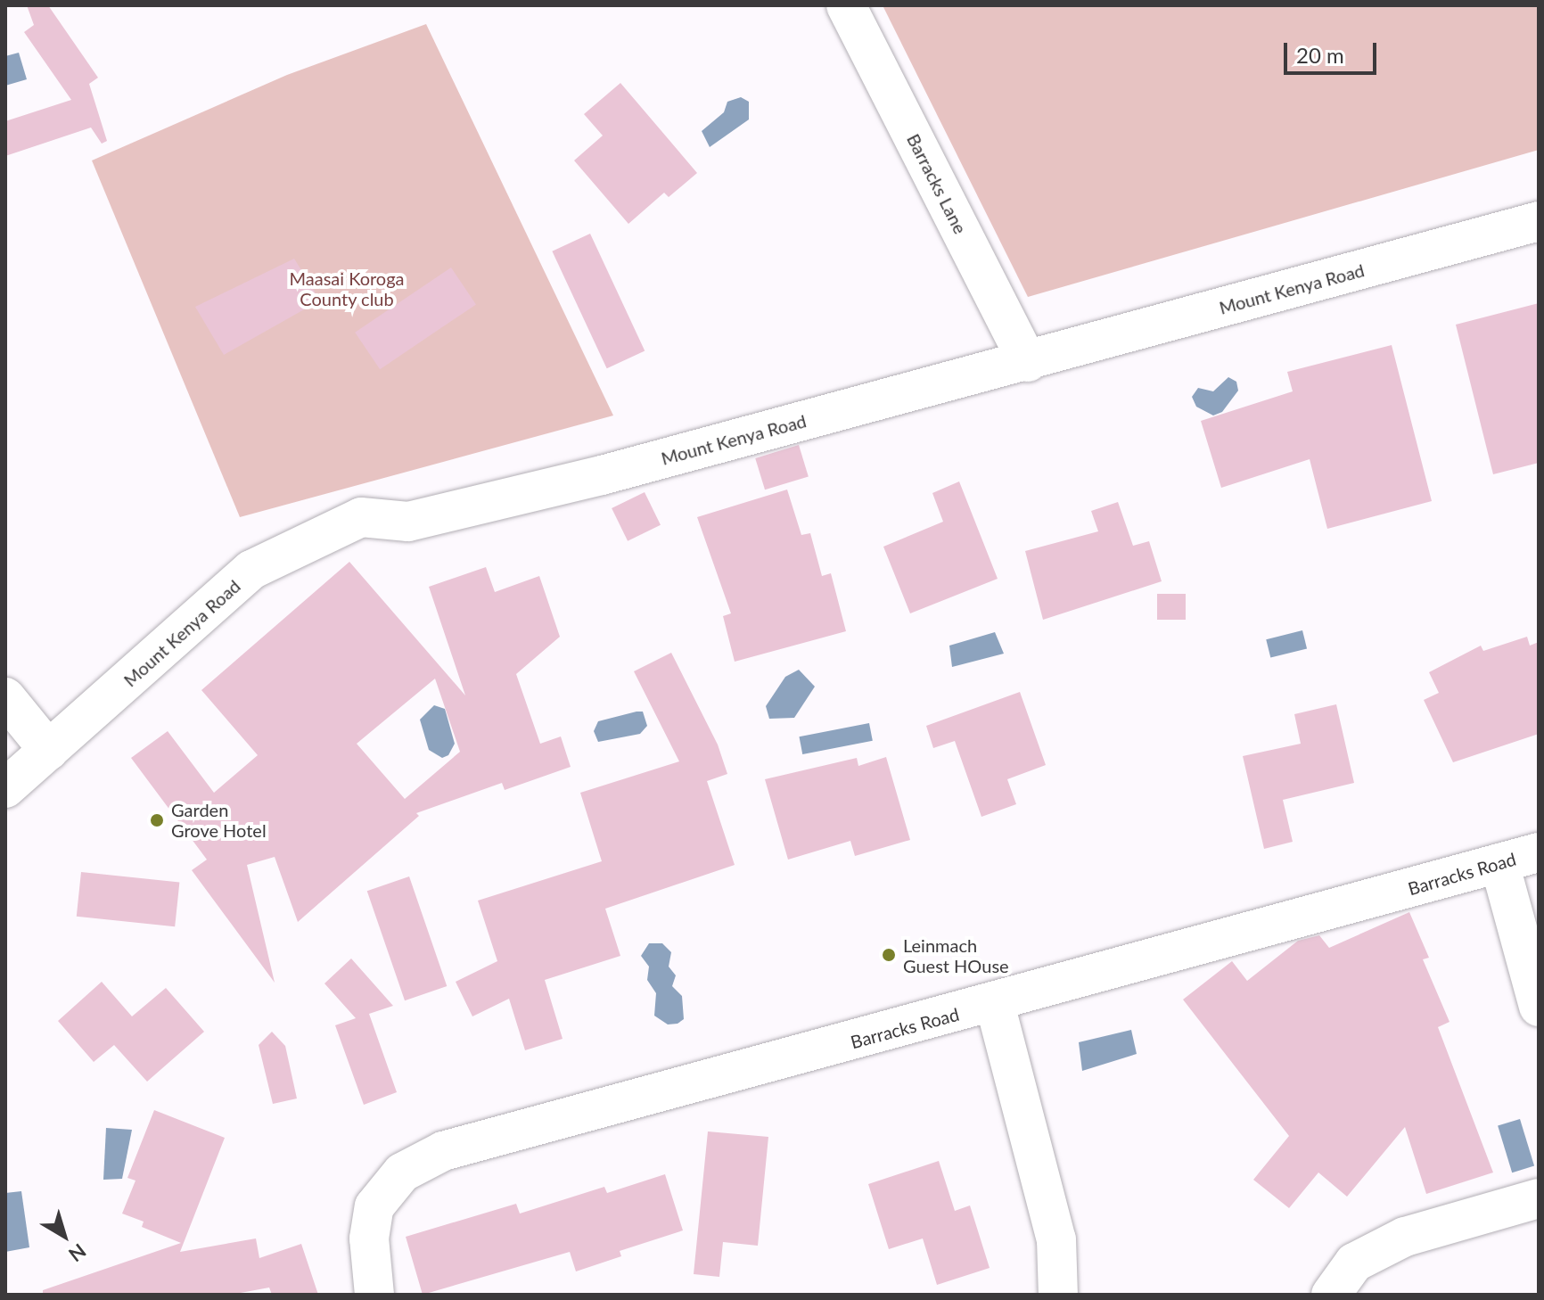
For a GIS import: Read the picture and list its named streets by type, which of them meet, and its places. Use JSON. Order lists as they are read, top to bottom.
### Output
{
  "streets": {
    "street": ["Barracks Lane", "Mount Kenya Road", "Barracks Road"]
  },
  "crossings": [
    ["Barracks Lane", "Mount Kenya Road"]
  ],
  "parks": ["Maasai Koroga County club"],
  "places": ["Garden Grove Hotel", "Leinmach Guest HOuse"],
  "scale_bar": "20 m",
  "north": "bottom right"
}
